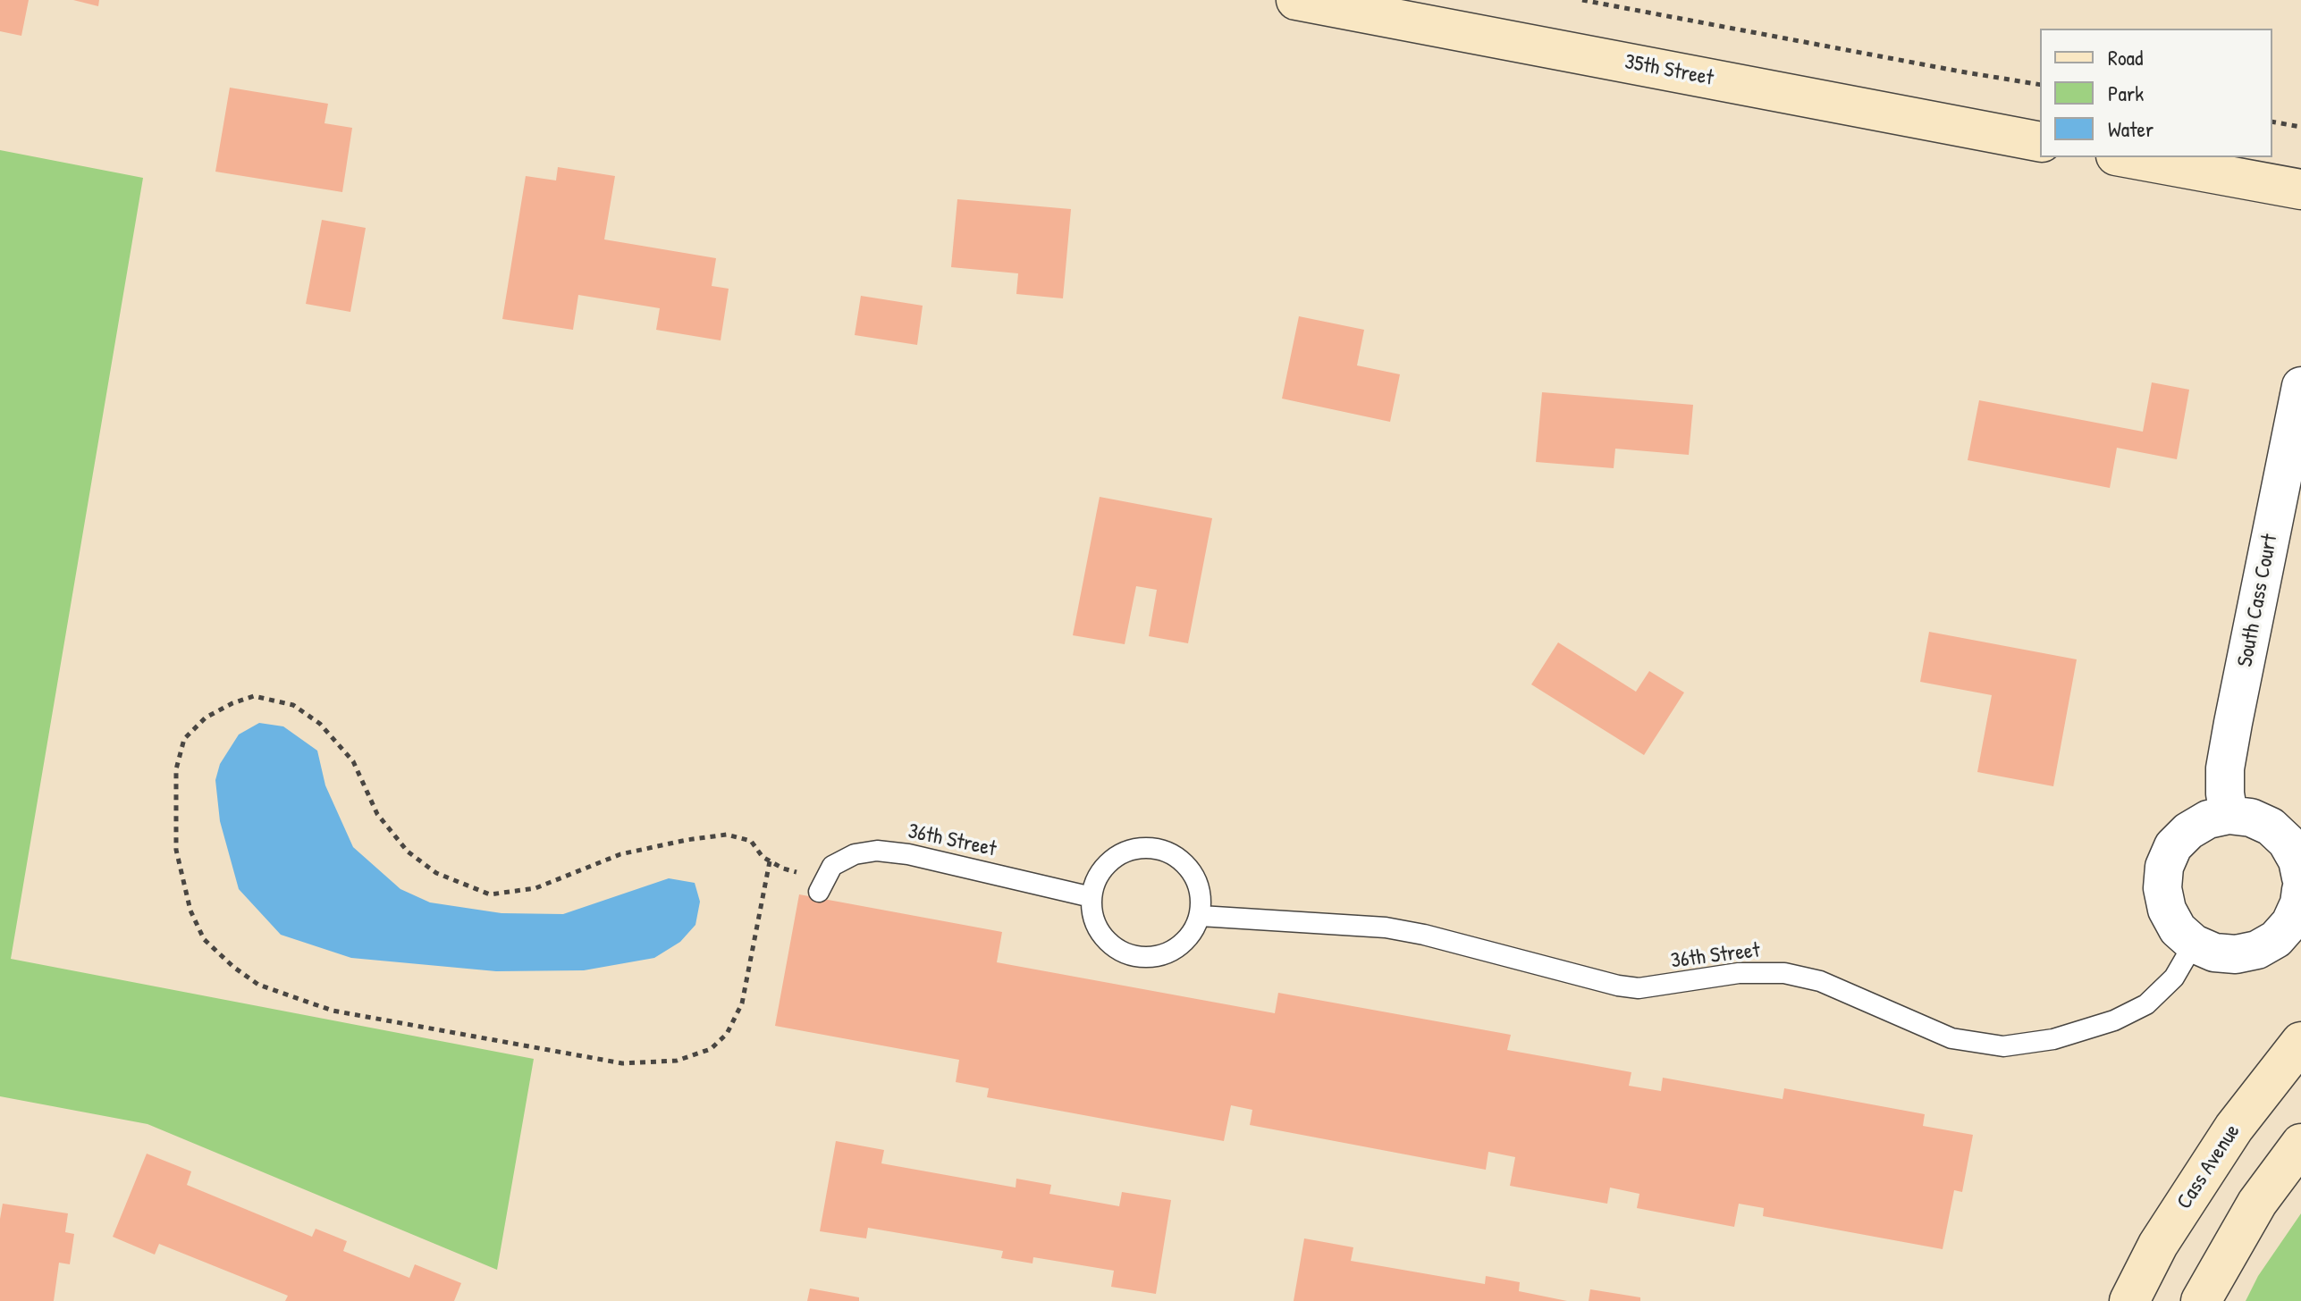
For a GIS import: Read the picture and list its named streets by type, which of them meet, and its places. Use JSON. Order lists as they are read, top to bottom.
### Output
{
  "streets": {
    "street": ["35th Street", "South Cass Court", "Cass Avenue"],
    "lane": ["36th Street"]
  },
  "legend": ["Road", "Park", "Water"]
}
